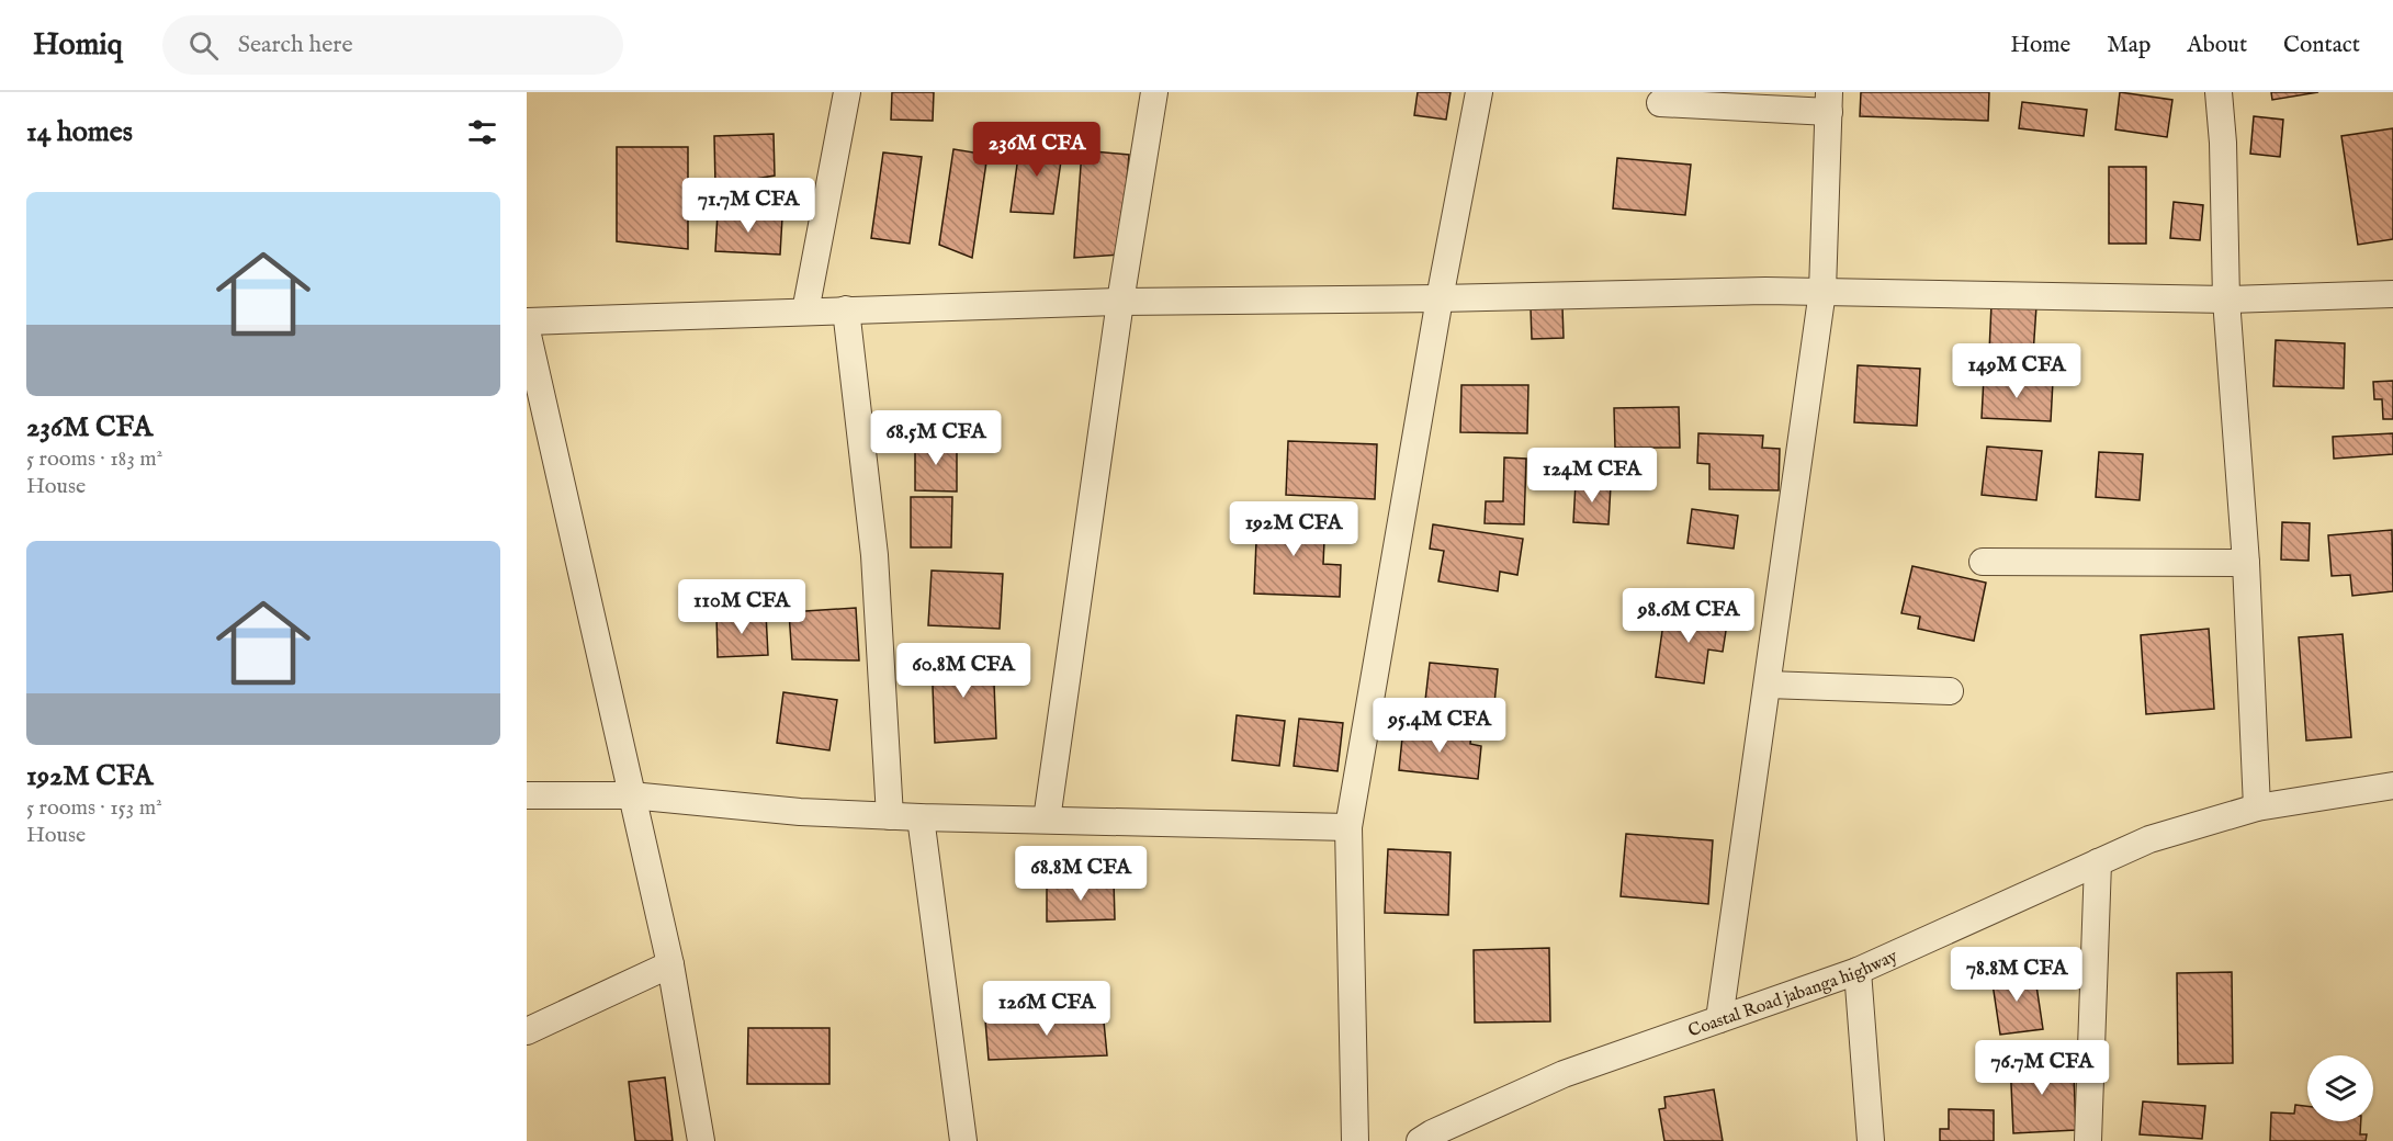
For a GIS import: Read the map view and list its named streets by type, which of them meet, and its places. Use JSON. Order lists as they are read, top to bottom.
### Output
{
  "streets": {
    "street": ["Coastal Road jabanga highway"]
  },
  "page": {
    "header": "Homiq",
    "search": "Search here",
    "nav": [
      "Home",
      "Map",
      "About",
      "Contact"
    ],
    "heading": "14 homes",
    "price": [
      "236M CFA",
      "71.7M CFA",
      "149M CFA",
      "68.5M CFA",
      "124M CFA",
      "192M CFA",
      "110M CFA",
      "98.6M CFA",
      "60.8M CFA",
      "95.4M CFA",
      "68.8M CFA",
      "78.8M CFA",
      "126M CFA",
      "76.7M CFA"
    ],
    "list": [
      {
        "name": "236M CFA",
        "note": "5 rooms · 183 m² · House"
      },
      {
        "name": "192M CFA",
        "note": "5 rooms · 153 m² · House"
      }
    ]
  }
}
